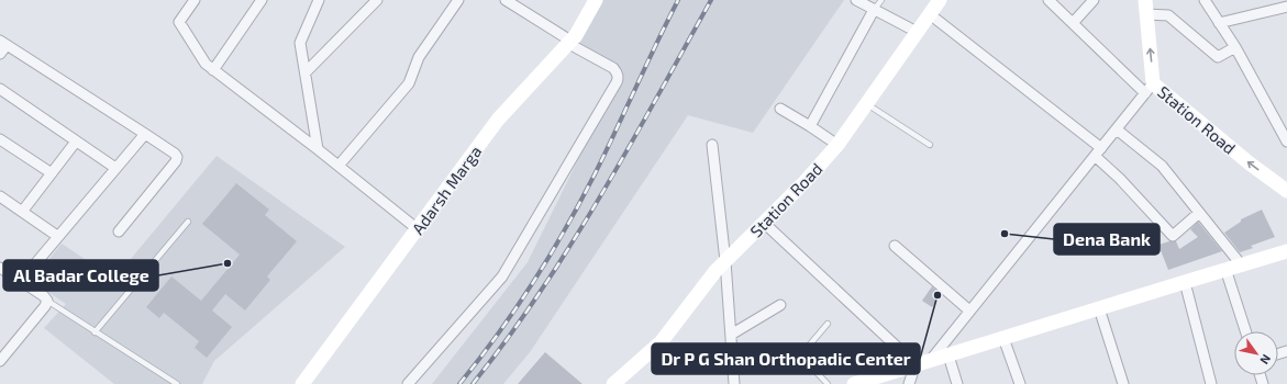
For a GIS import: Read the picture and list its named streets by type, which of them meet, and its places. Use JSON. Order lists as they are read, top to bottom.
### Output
{
  "streets": {
    "main road": ["Station Road", "Adarsh Marga"]
  },
  "places": ["Dena Bank", "Al Badar College", "Dr P G Shan Orthopadic Center"],
  "north": "bottom right"
}
